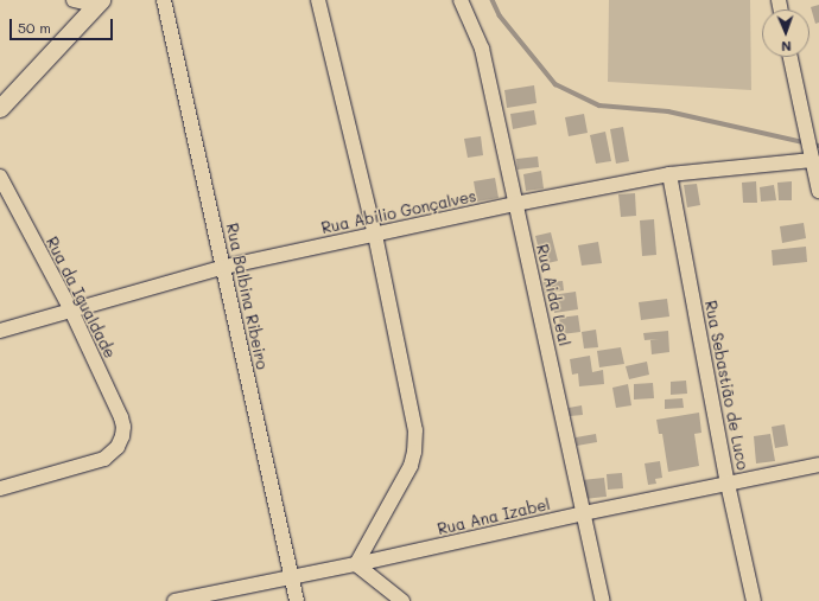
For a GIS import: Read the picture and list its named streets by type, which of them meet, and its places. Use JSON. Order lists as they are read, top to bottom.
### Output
{
  "streets": {
    "street": [
      "Rua Abilio Gonçalves",
      "Rua Aida Leal",
      "Rua Balbina Ribeiro",
      "Rua da Igualdade",
      "Rua Sebastião de Luco",
      "Rua Ana Izabel"
    ]
  },
  "crossings": [
    ["Rua Abilio Gonçalves", "Rua Aida Leal"],
    ["Rua Abilio Gonçalves", "Rua Balbina Ribeiro"],
    ["Rua Abilio Gonçalves", "Rua da Igualdade"],
    ["Rua Abilio Gonçalves", "Rua Sebastião de Luco"],
    ["Rua Aida Leal", "Rua Ana Izabel"],
    ["Rua Balbina Ribeiro", "Rua Ana Izabel"],
    ["Rua Sebastião de Luco", "Rua Ana Izabel"]
  ],
  "scale_bar": "50 m",
  "north": "bottom"
}
